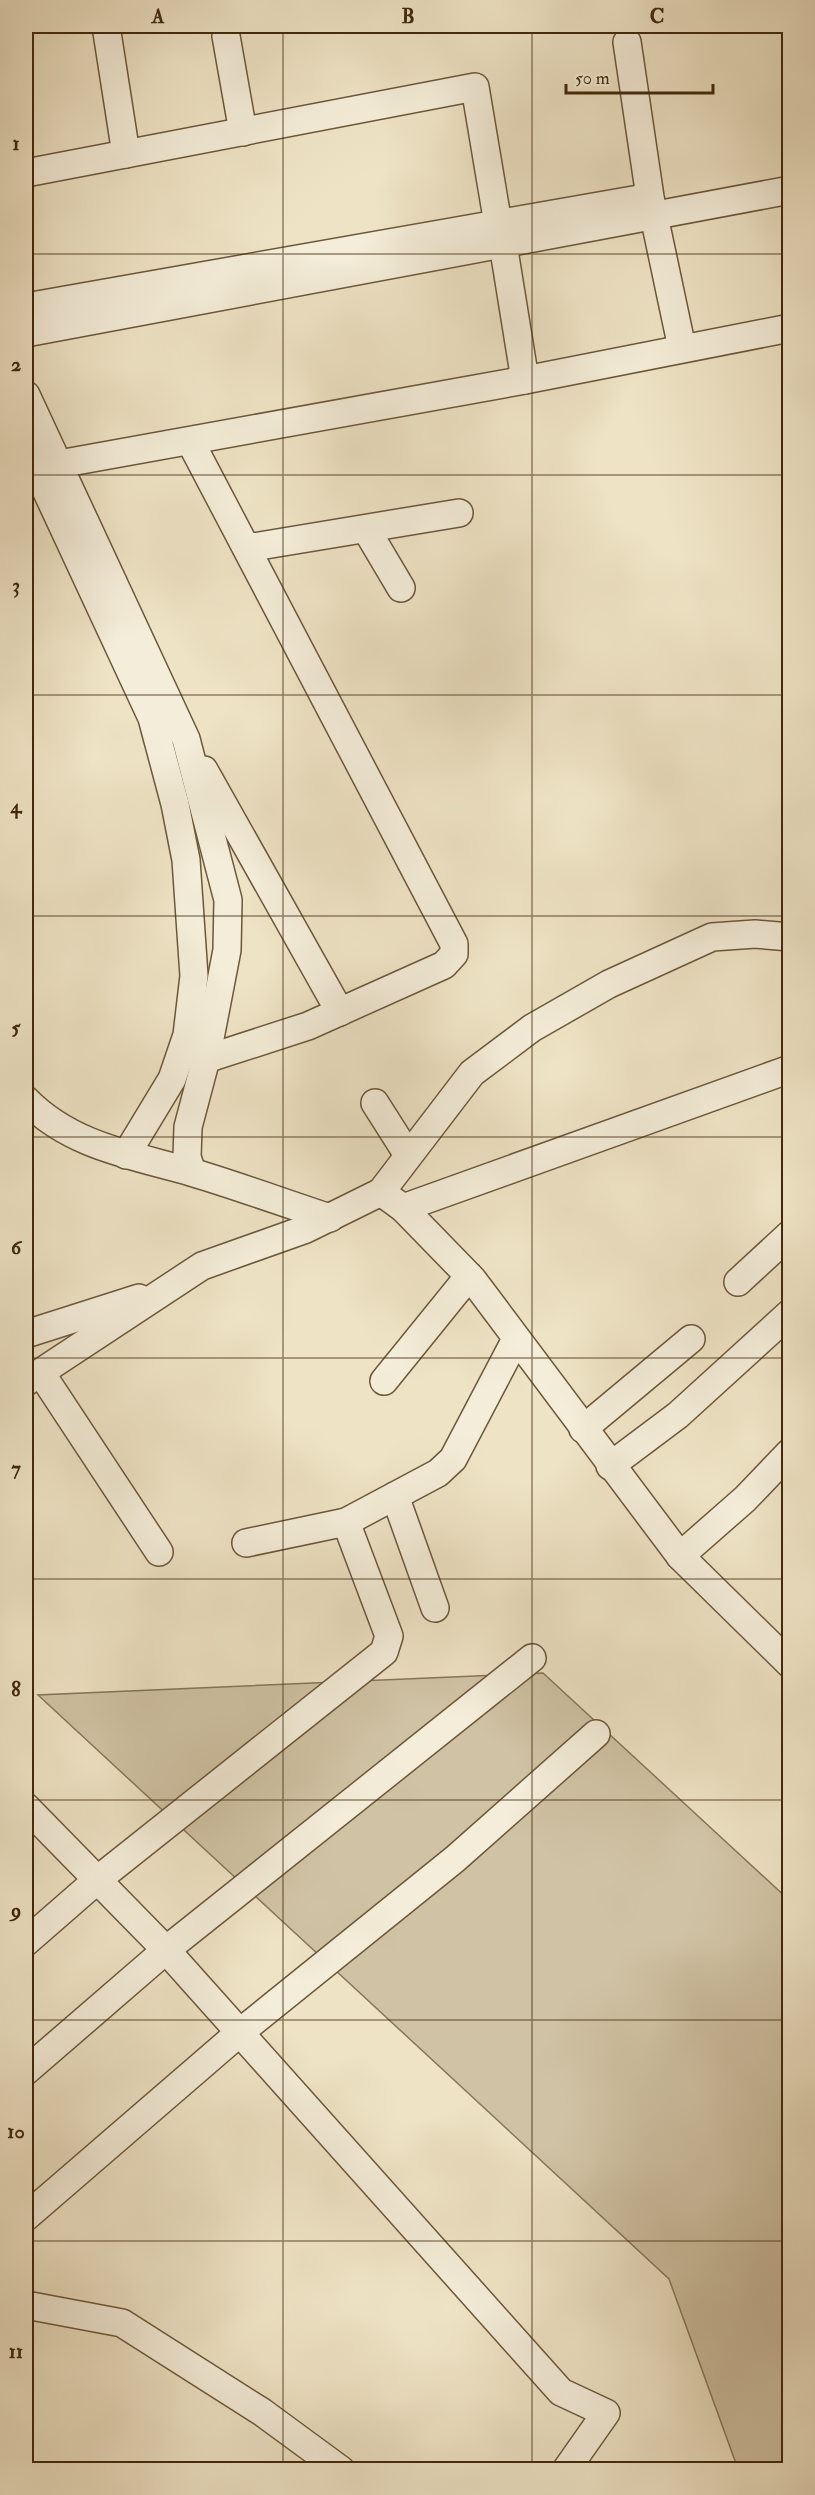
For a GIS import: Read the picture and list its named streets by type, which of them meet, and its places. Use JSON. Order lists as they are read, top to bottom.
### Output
{
  "scale_bar": "50 m",
  "grid": {
    "columns": ["A", "B", "C"],
    "rows": [
      "1",
      "2",
      "3",
      "4",
      "5",
      "6",
      "7",
      "8",
      "9",
      "10",
      "11"
    ]
  }
}
